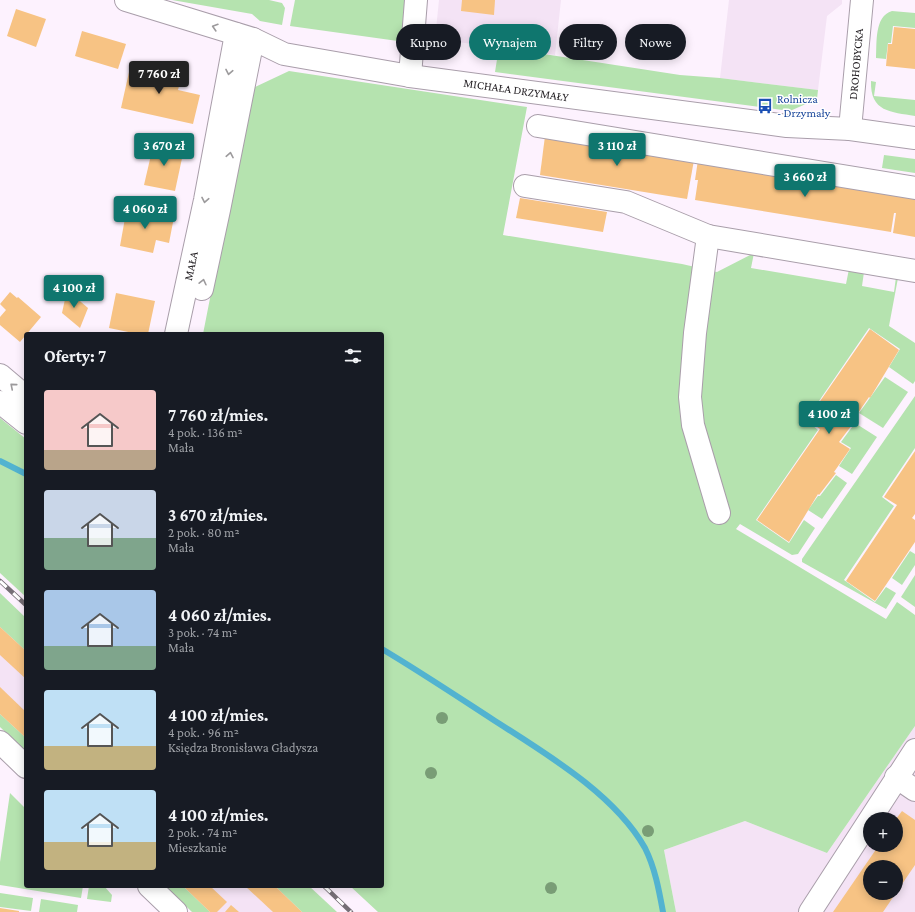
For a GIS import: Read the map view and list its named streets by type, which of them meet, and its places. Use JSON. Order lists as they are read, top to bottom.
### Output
{
  "streets": {
    "street": ["DROHOBYCKA", "MICHAŁA DRZYMAŁY", "MAŁA"]
  },
  "crossings": [
    ["DROHOBYCKA", "MICHAŁA DRZYMAŁY"],
    ["MICHAŁA DRZYMAŁY", "MAŁA"]
  ],
  "places": {
    "bus stop": ["Rolnicza - Drzymały"]
  },
  "page": {
    "chip": [
      "Kupno",
      "Wynajem",
      "Filtry",
      "Nowe"
    ],
    "price": [
      "7 760 zł",
      "3 670 zł",
      "3 110 zł",
      "3 660 zł",
      "4 060 zł",
      "4 100 zł",
      "4 100 zł"
    ],
    "heading": "Oferty: 7",
    "list": [
      {
        "name": "7 760 zł/mies.",
        "note": "4 pok. · 136 m² · Mała"
      },
      {
        "name": "3 670 zł/mies.",
        "note": "2 pok. · 80 m² · Mała"
      },
      {
        "name": "4 060 zł/mies.",
        "note": "3 pok. · 74 m² · Mała"
      },
      {
        "name": "4 100 zł/mies.",
        "note": "4 pok. · 96 m² · Księdza Bronisława Gładysza"
      },
      {
        "name": "4 100 zł/mies.",
        "note": "2 pok. · 74 m² · Mieszkanie"
      }
    ],
    "map_buttons": ["+", "−"]
  }
}
